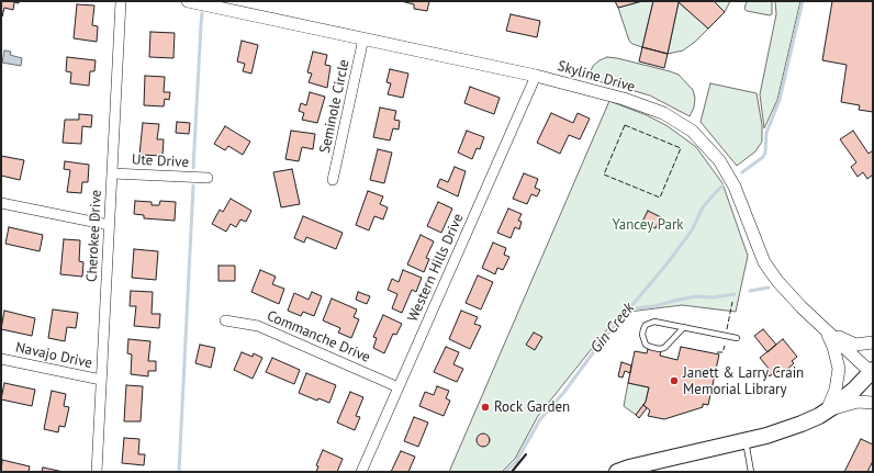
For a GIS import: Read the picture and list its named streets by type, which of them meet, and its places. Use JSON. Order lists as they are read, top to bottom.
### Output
{
  "streets": {
    "street": [
      "Skyline Drive",
      "Seminole Circle",
      "Ute Drive",
      "Cherokee Drive",
      "Western Hills Drive",
      "Commanche Drive",
      "Navajo Drive"
    ]
  },
  "crossings": [
    ["Skyline Drive", "Seminole Circle"],
    ["Skyline Drive", "Western Hills Drive"],
    ["Ute Drive", "Cherokee Drive"],
    ["Cherokee Drive", "Navajo Drive"],
    ["Western Hills Drive", "Commanche Drive"]
  ],
  "water": ["Gin Creek"],
  "parks": ["Yancey Park"],
  "places": ["Janett & Larry Crain Memorial Library", "Rock Garden"]
}
